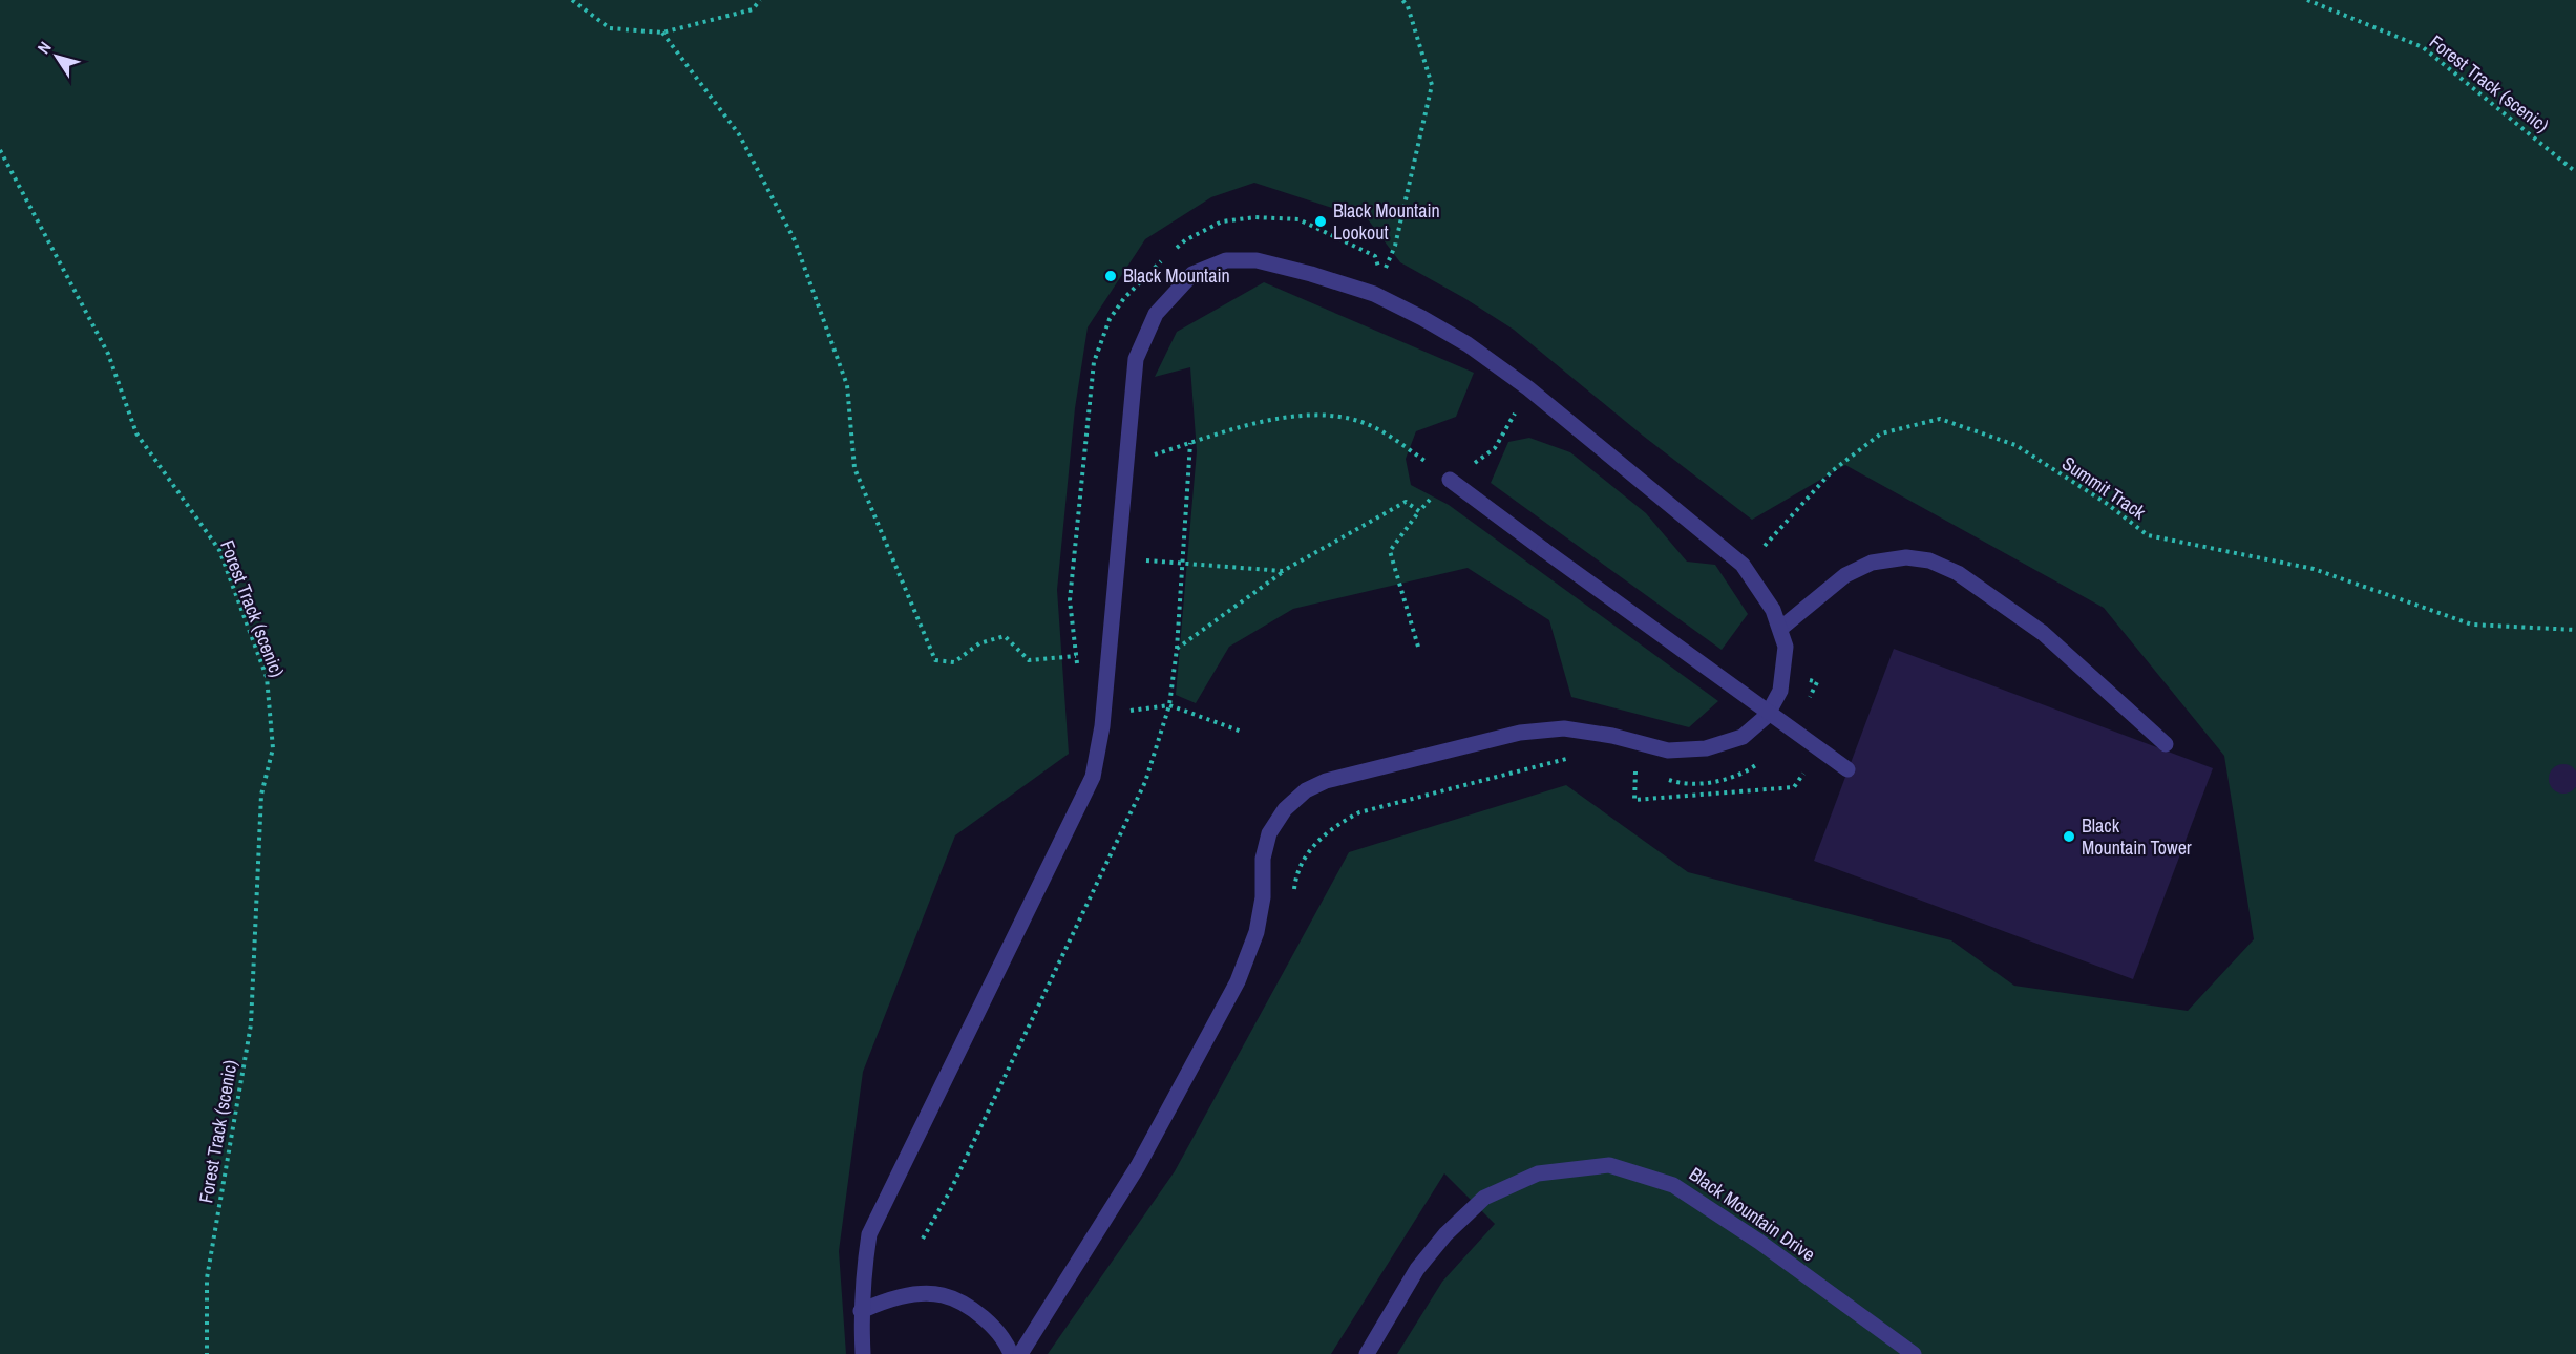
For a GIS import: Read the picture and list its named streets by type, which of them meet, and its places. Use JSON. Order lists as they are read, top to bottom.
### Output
{
  "streets": {
    "street": ["Black Mountain Drive"],
    "path": ["Forest Track (scenic)", "Summit Track"]
  },
  "places": ["Black Mountain Lookout", "Black Mountain", "Black Mountain Tower"],
  "north": "top left"
}
